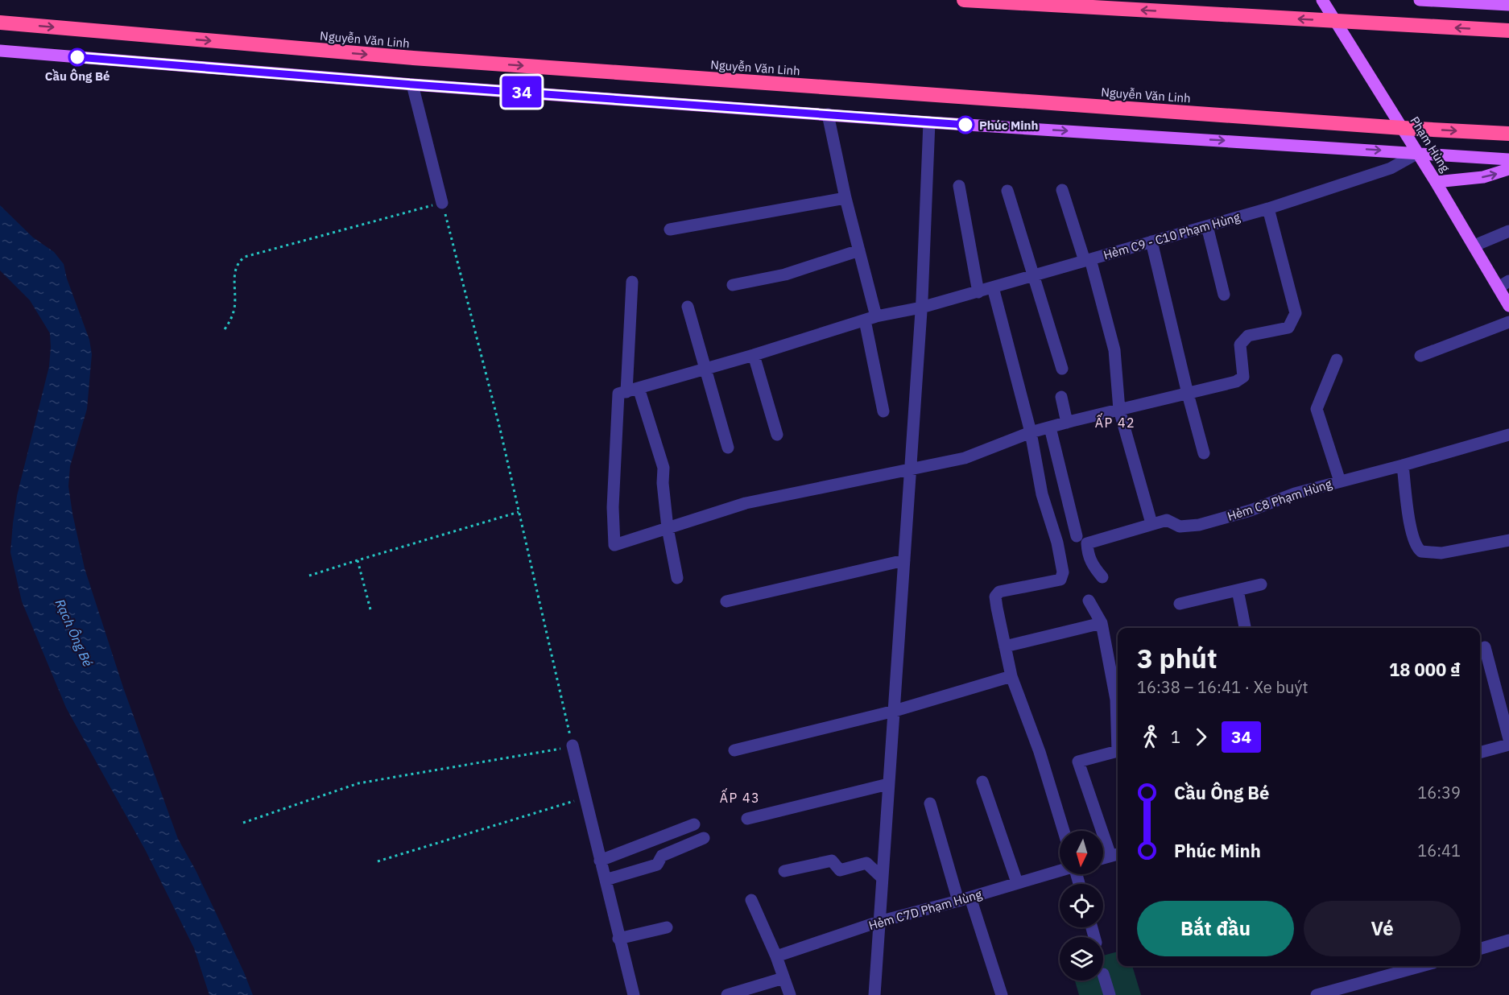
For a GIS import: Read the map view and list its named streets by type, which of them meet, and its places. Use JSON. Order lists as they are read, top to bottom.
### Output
{
  "streets": {
    "highway": ["Nguyễn Văn Linh"],
    "main road": ["Phạm Hùng"],
    "street": ["Hẻm C9 - C10 Phạm Hùng", "Hẻm C8 Phạm Hùng", "Hẻm C7D Phạm Hùng"]
  },
  "crossings": [
    ["Nguyễn Văn Linh", "Phạm Hùng"],
    ["Phạm Hùng", "Hẻm C9 - C10 Phạm Hùng"]
  ],
  "districts": ["ẤP 42", "ẤP 43"],
  "water": ["Rạch Ông Bé"],
  "places": ["Cầu Ông Bé", "Phúc Minh"],
  "lines": ["bus line 34"],
  "north": "bottom",
  "page": {
    "on_map": "34",
    "heading": ["3 phút", "16:38 – 16:41 · Xe buýt", "18 000 ₫"],
    "legs": ["1", "34"],
    "list": [
      {
        "name": "Cầu Ông Bé",
        "value": "16:39"
      },
      {
        "name": "Phúc Minh",
        "value": "16:41"
      }
    ],
    "buttons": ["Bắt đầu", "Vé"]
  }
}
